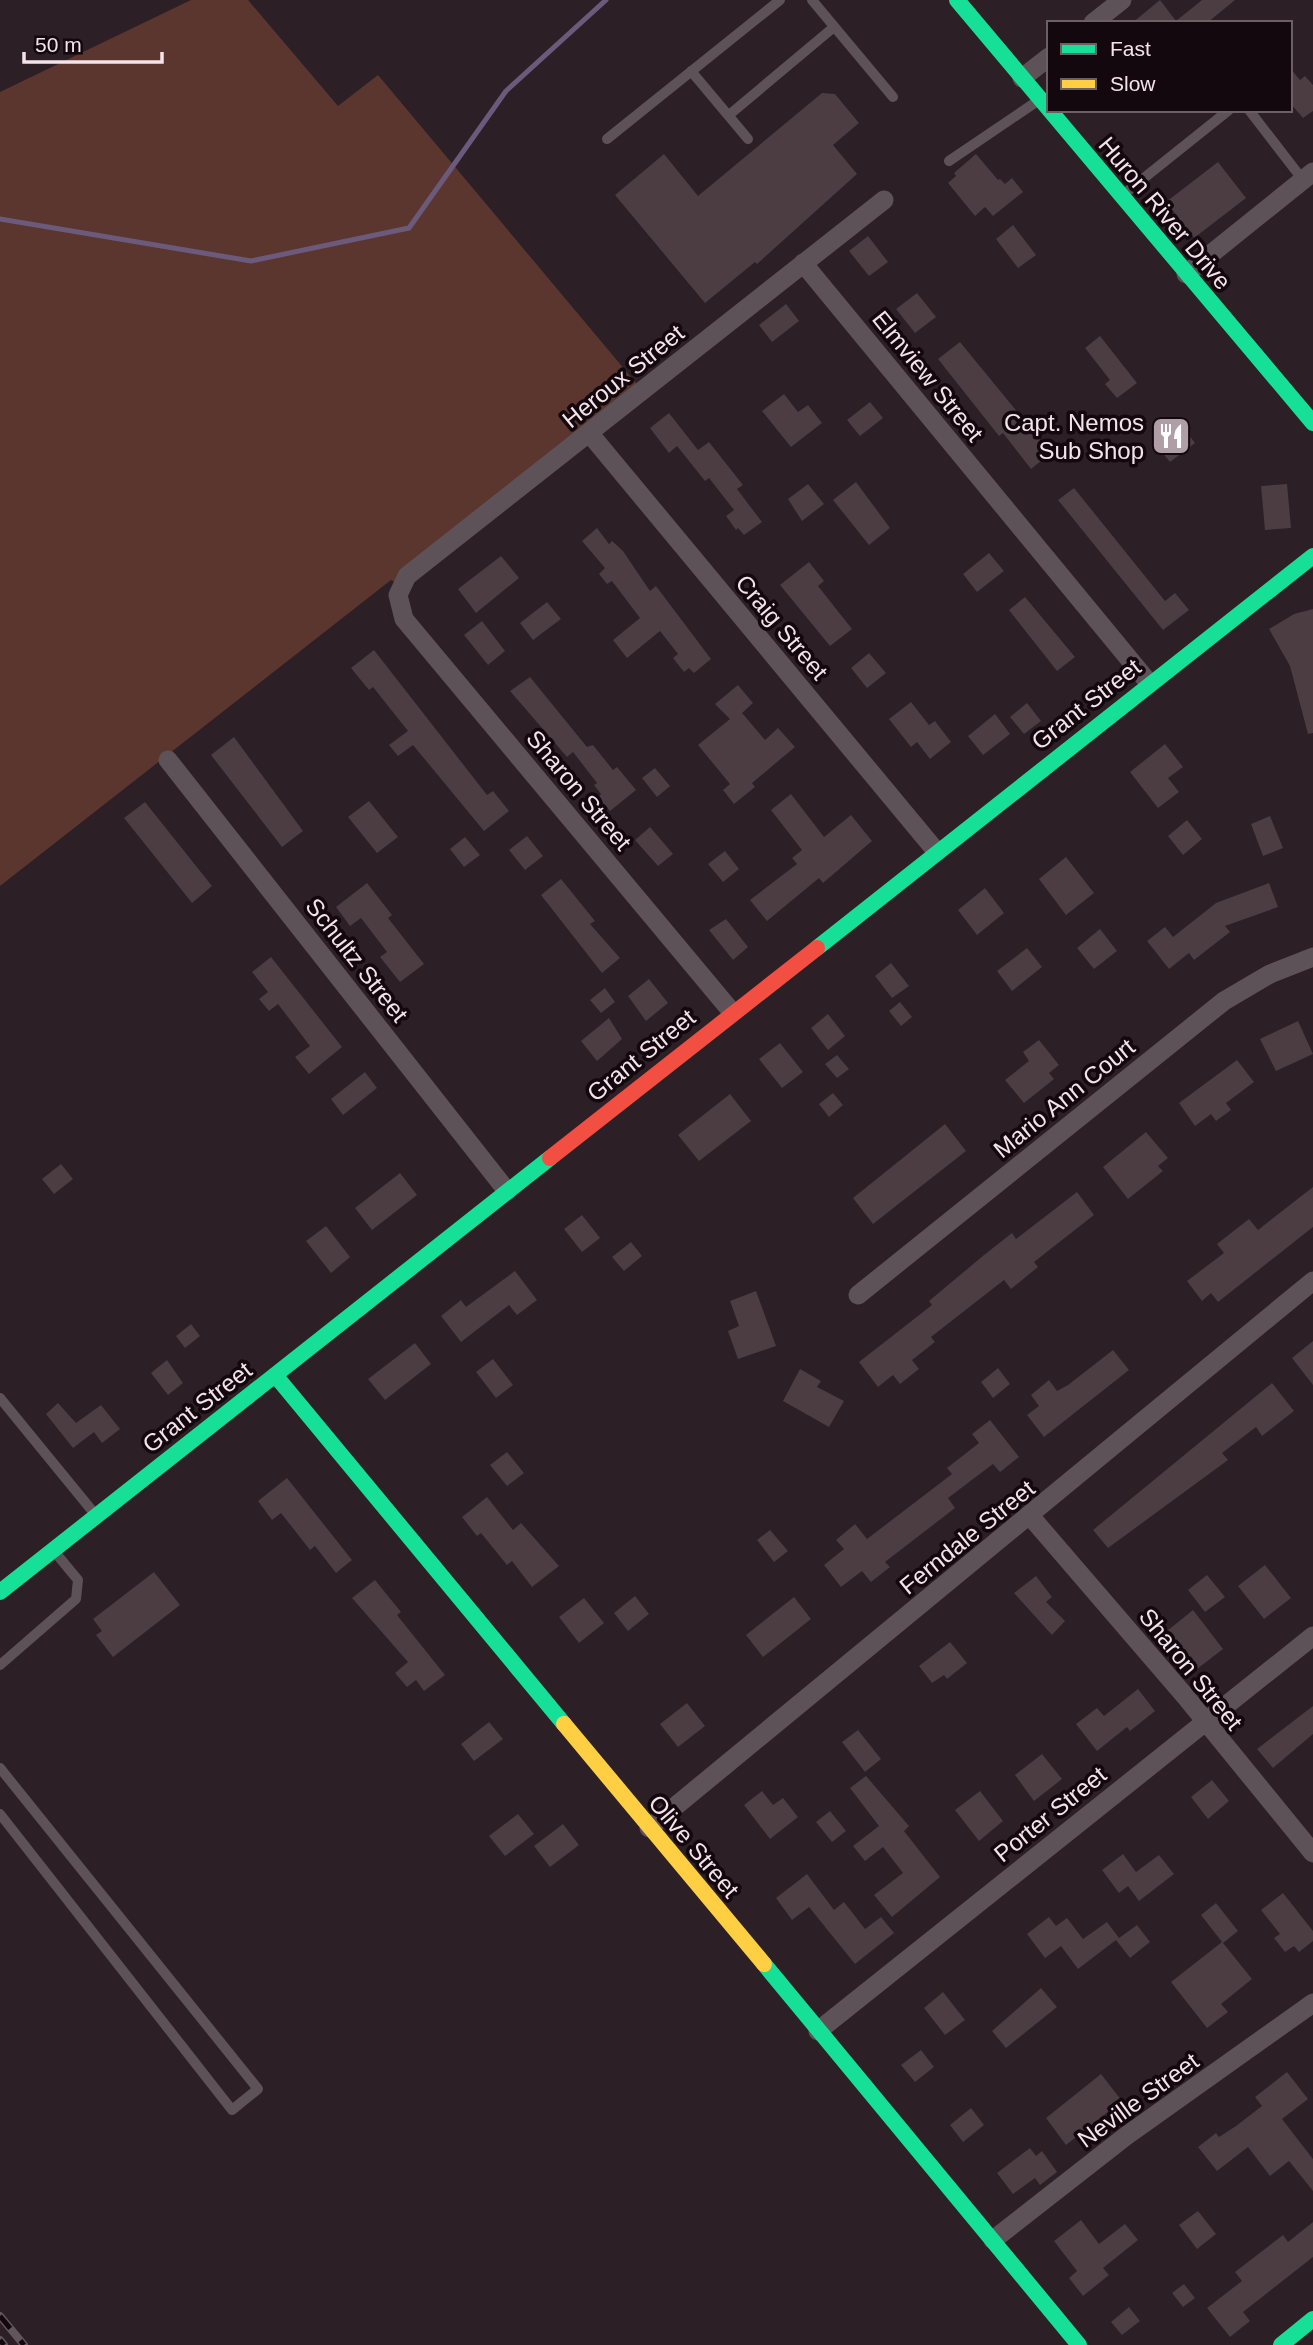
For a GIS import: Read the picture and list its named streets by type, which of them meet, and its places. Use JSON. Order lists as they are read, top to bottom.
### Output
{
  "streets": {
    "street": [
      "Huron River Drive",
      "Heroux Street",
      "Elmview Street",
      "Craig Street",
      "Grant Street",
      "Sharon Street",
      "Schultz Street",
      "Mario Ann Court",
      "Ferndale Street",
      "Porter Street",
      "Olive Street",
      "Neville Street"
    ]
  },
  "crossings": [
    ["Heroux Street", "Elmview Street"],
    ["Heroux Street", "Craig Street"],
    ["Heroux Street", "Sharon Street"],
    ["Elmview Street", "Grant Street"],
    ["Craig Street", "Grant Street"],
    ["Grant Street", "Sharon Street"],
    ["Grant Street", "Schultz Street"],
    ["Grant Street", "Olive Street"],
    ["Sharon Street", "Ferndale Street"],
    ["Sharon Street", "Porter Street"],
    ["Ferndale Street", "Olive Street"],
    ["Porter Street", "Olive Street"],
    ["Olive Street", "Neville Street"]
  ],
  "places": {
    "restaurant": ["Capt. Nemos Sub Shop"]
  },
  "legend": ["Fast", "Slow"],
  "scale_bar": "50 m"
}
